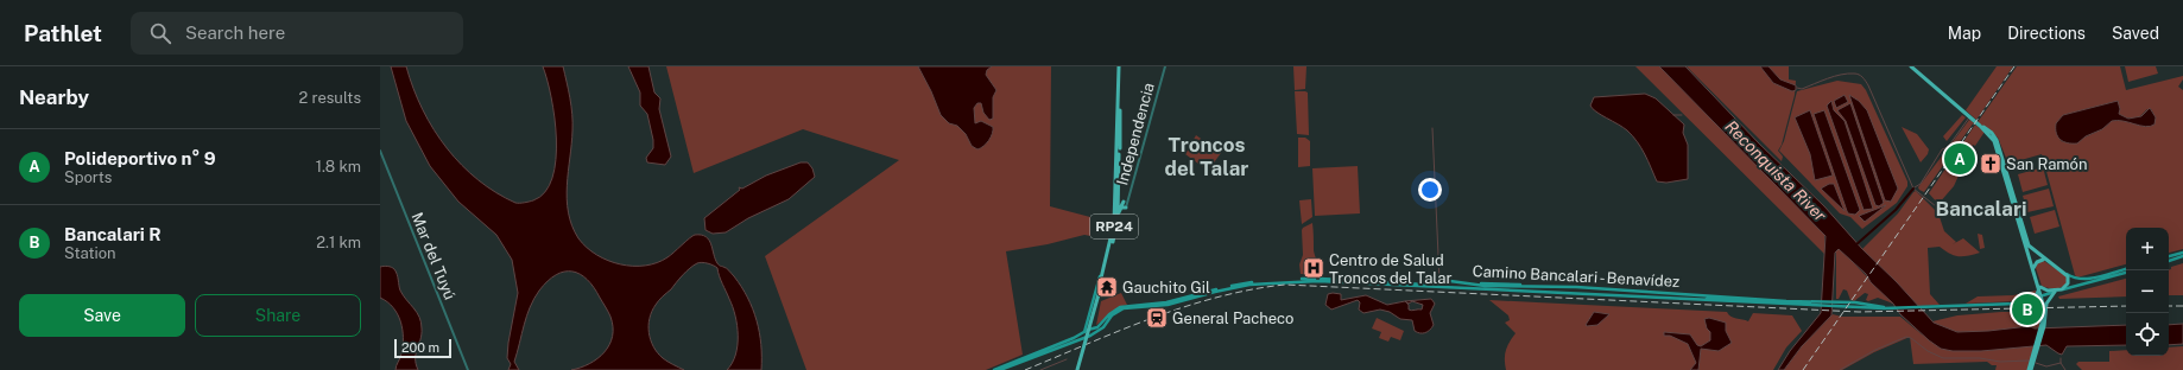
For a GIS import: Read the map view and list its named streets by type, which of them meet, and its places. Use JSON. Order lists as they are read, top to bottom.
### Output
{
  "streets": {
    "main road": ["RP24", "Camino Bancalari - Benavídez"],
    "street": ["Independencia", "Mar del Tuyú"]
  },
  "districts": ["Troncos del Talar", "Bancalari"],
  "water": ["Reconquista River"],
  "places": {
    "church": ["San Ramón"],
    "hospital": ["Centro de Salud Troncos del Talar"],
    "temple": ["Gauchito Gil"],
    "station": ["General Pacheco"]
  },
  "scale_bar": "200 m",
  "page": {
    "header": "Pathlet",
    "search": "Search here",
    "nav": ["Map", "Directions", "Saved"],
    "heading": ["Nearby", "2 results"],
    "list": [
      {
        "mark": "A",
        "name": "Polideportivo n° 9",
        "note": "Sports",
        "value": "1.8 km"
      },
      {
        "mark": "B",
        "name": "Bancalari R",
        "note": "Station",
        "value": "2.1 km"
      }
    ],
    "pins": ["A", "B"],
    "map_buttons": ["+", "−"],
    "buttons": ["Save", "Share"],
    "scale": "200 m"
  }
}
